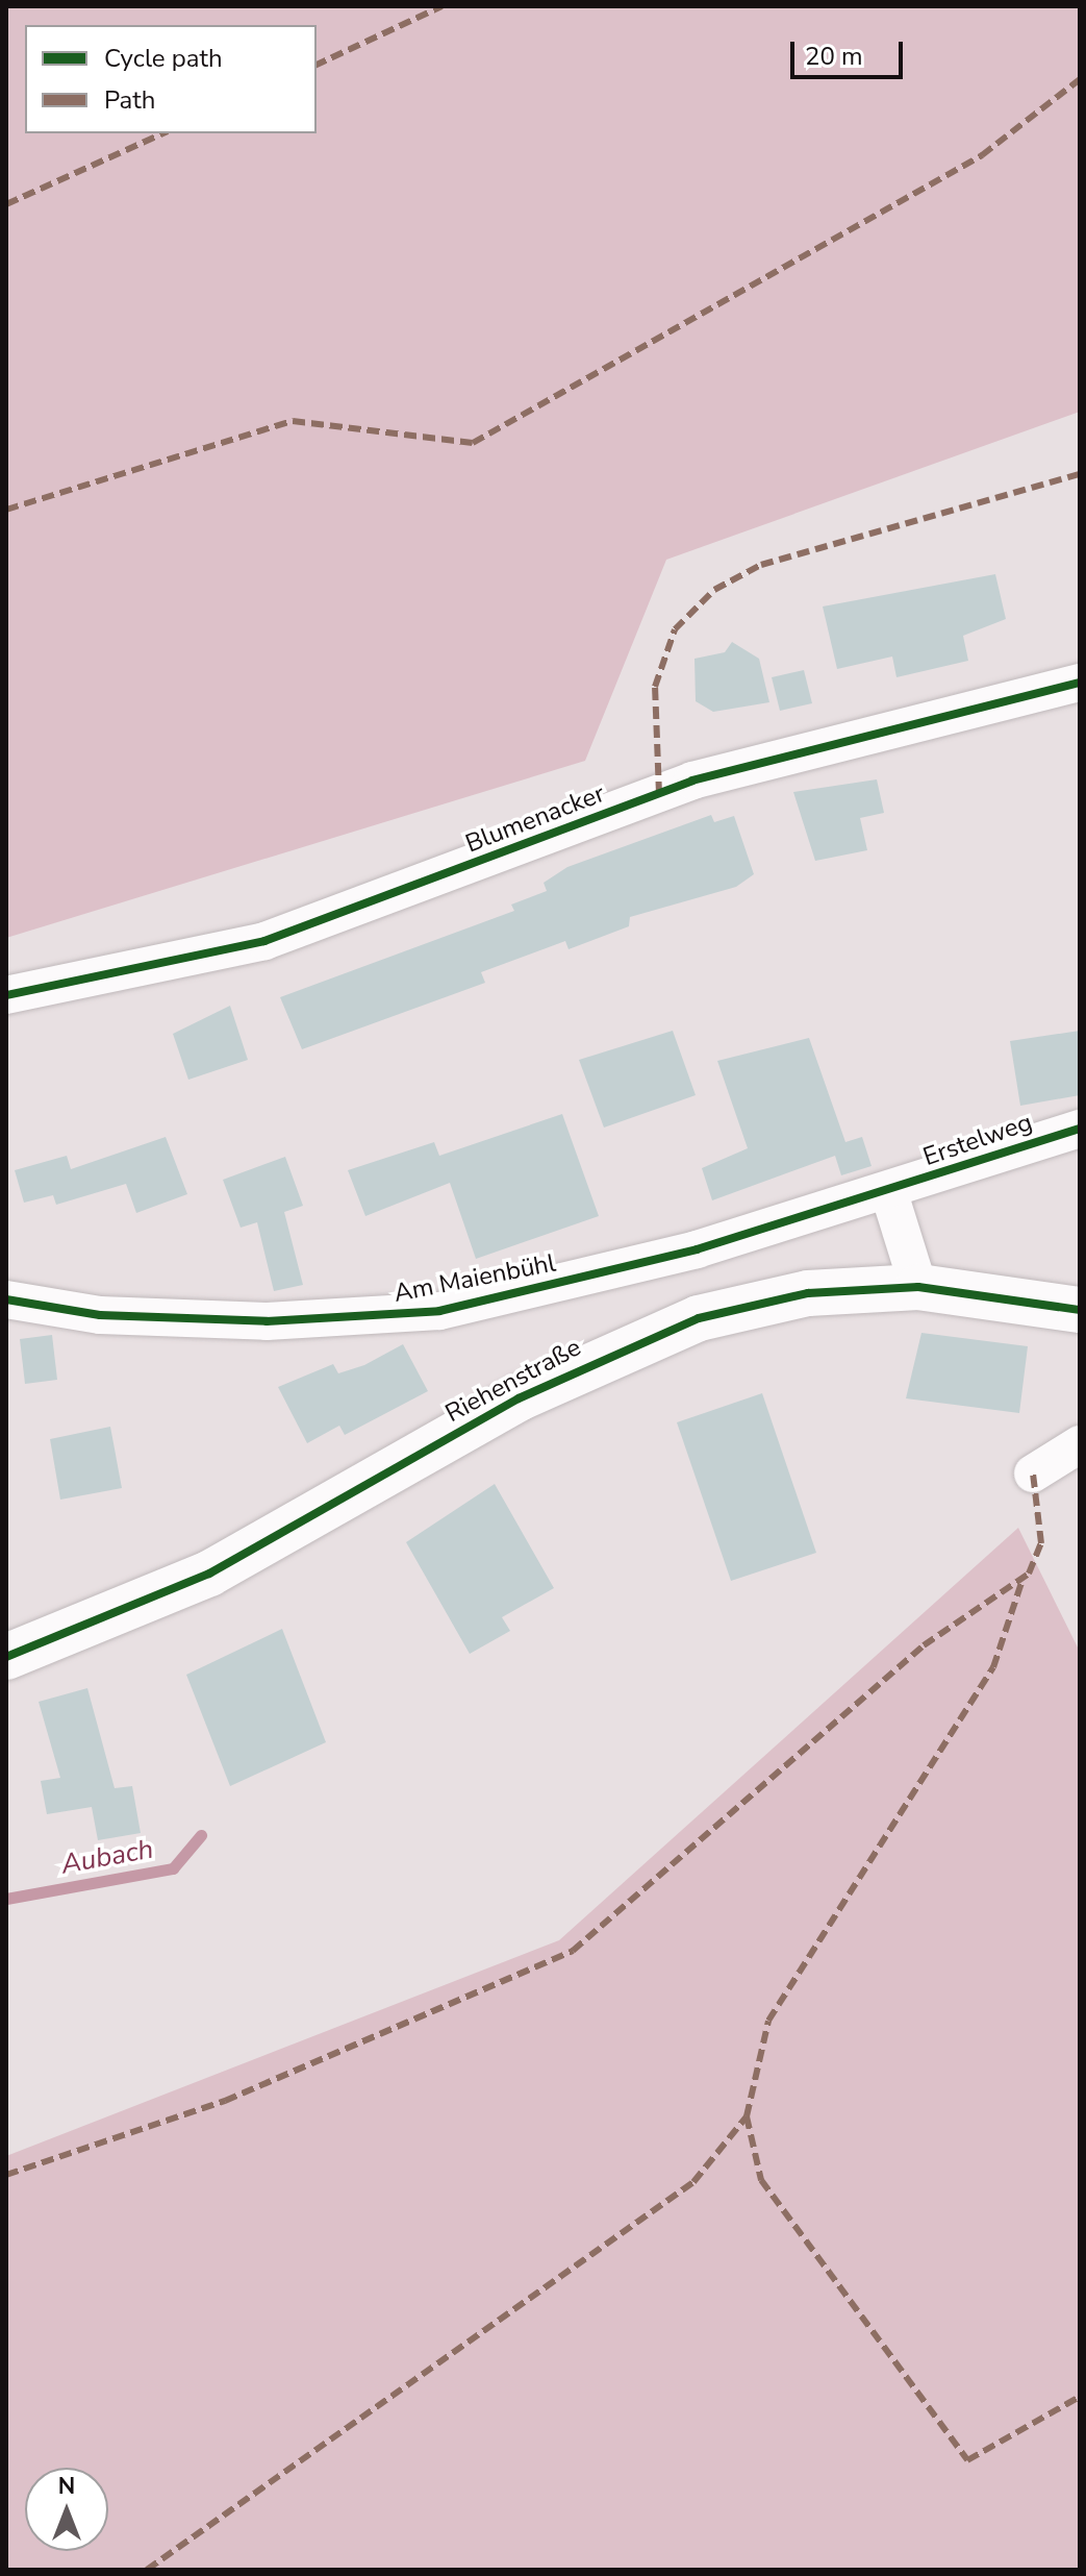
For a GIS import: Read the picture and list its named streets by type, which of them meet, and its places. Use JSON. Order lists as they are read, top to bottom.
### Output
{
  "streets": {
    "street": [
      "Blumenacker",
      "Erstelweg",
      "Am Maienbühl",
      "Riehenstraße"
    ]
  },
  "crossings": [
    ["Erstelweg", "Am Maienbühl"]
  ],
  "water": ["Aubach"],
  "legend": ["Cycle path", "Path"],
  "scale_bar": "20 m",
  "north": "top"
}
